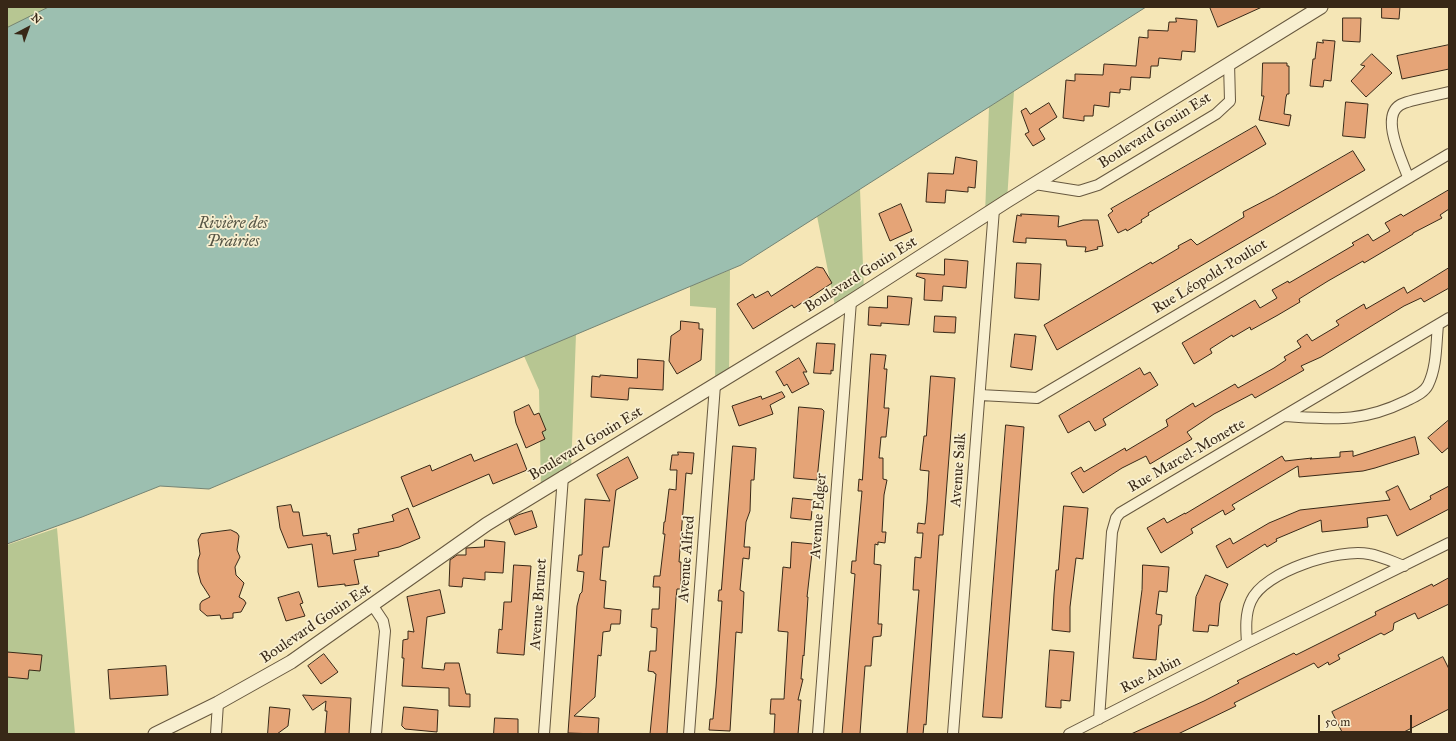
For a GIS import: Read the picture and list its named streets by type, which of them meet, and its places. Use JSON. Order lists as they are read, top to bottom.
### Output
{
  "streets": {
    "street": [
      "Boulevard Gouin Est",
      "Rue Léopold-Pouliot",
      "Rue Marcel-Monette",
      "Avenue Salk",
      "Avenue Edger",
      "Avenue Alfred",
      "Avenue Brunet",
      "Rue Aubin"
    ]
  },
  "crossings": [
    ["Boulevard Gouin Est", "Avenue Salk"],
    ["Boulevard Gouin Est", "Avenue Edger"],
    ["Boulevard Gouin Est", "Avenue Alfred"],
    ["Boulevard Gouin Est", "Avenue Brunet"],
    ["Rue Léopold-Pouliot", "Avenue Salk"],
    ["Rue Marcel-Monette", "Rue Aubin"]
  ],
  "water": ["Rivière des Prairies"],
  "scale_bar": "50 m",
  "north": "top right"
}
